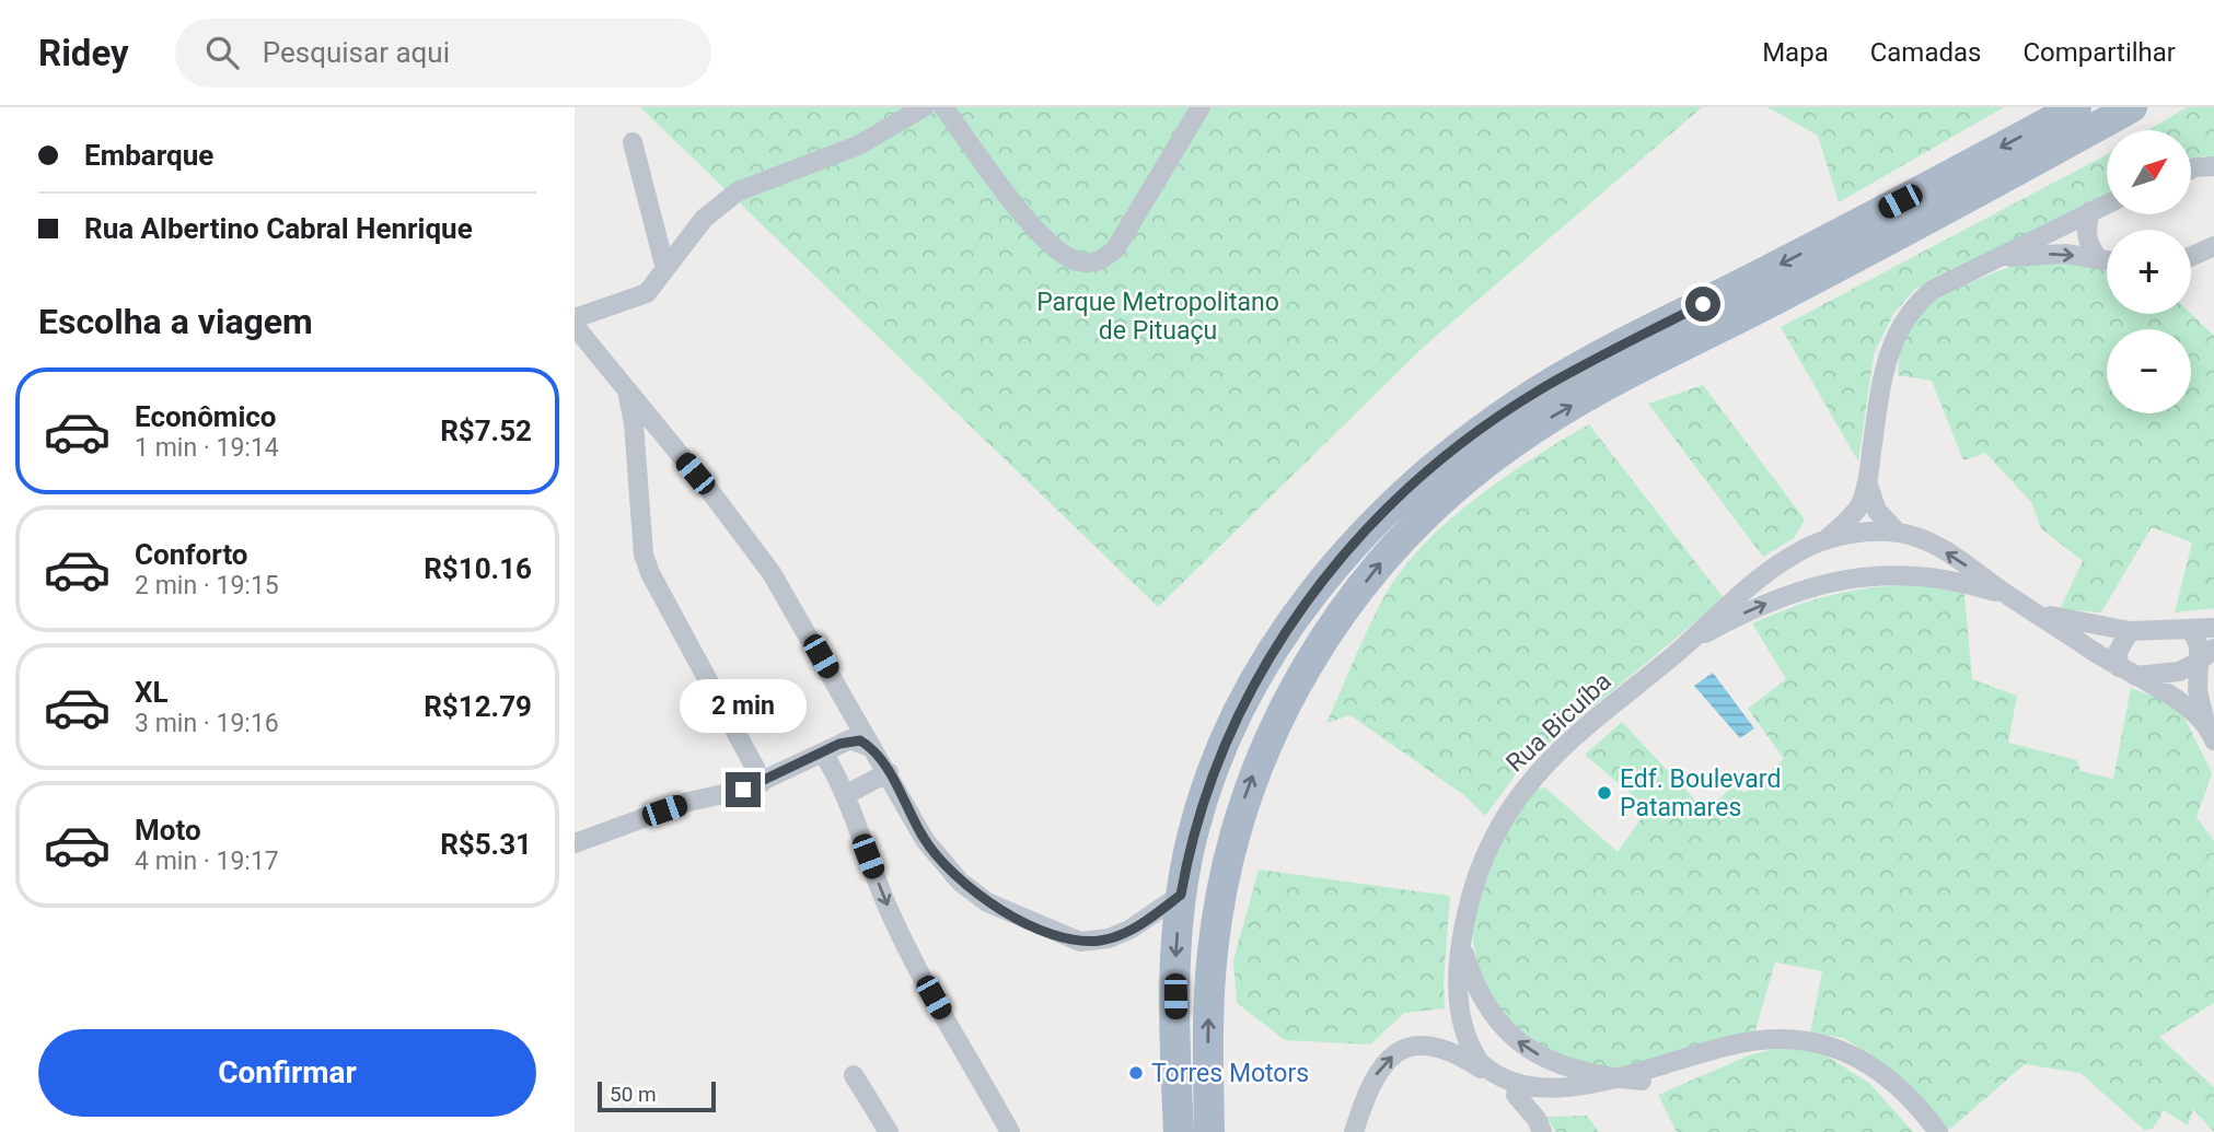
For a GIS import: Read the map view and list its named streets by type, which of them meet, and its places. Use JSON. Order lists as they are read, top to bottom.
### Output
{
  "streets": {
    "street": ["Rua Bicuíba"]
  },
  "parks": ["Parque Metropolitano de Pituaçu"],
  "places": ["Edf. Boulevard Patamares", "Torres Motors"],
  "scale_bar": "50 m",
  "north": "top right",
  "page": {
    "header": "Ridey",
    "search": "Pesquisar aqui",
    "nav": ["Mapa", "Camadas", "Compartilhar"],
    "banner": ["Embarque", "Rua Albertino Cabral Henrique"],
    "map_buttons": ["+", "−"],
    "heading": "Escolha a viagem",
    "list": [
      {
        "name": "Econômico",
        "note": "1 min · 19:14",
        "value": "R$7.52"
      },
      {
        "name": "Conforto",
        "note": "2 min · 19:15",
        "value": "R$10.16"
      },
      {
        "name": "XL",
        "note": "3 min · 19:16",
        "value": "R$12.79"
      },
      {
        "name": "Moto",
        "note": "4 min · 19:17",
        "value": "R$5.31"
      }
    ],
    "bubble": "2 min",
    "buttons": "Confirmar",
    "scale": "50 m"
  }
}
